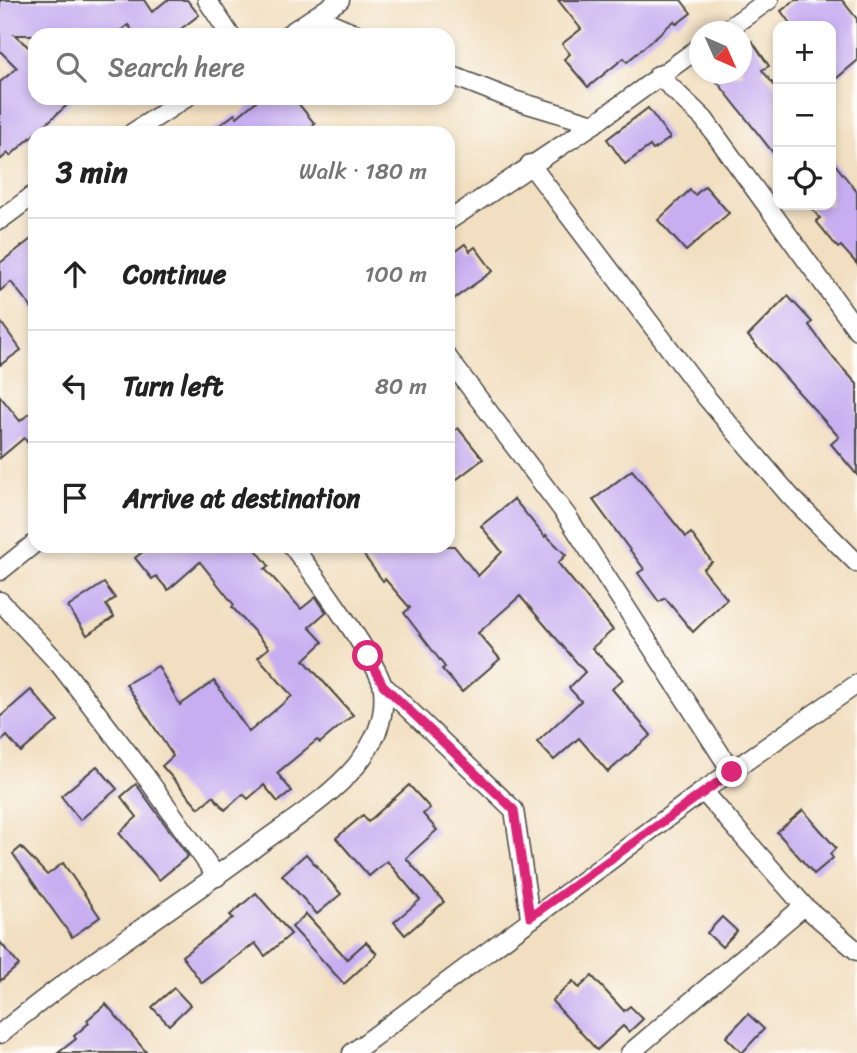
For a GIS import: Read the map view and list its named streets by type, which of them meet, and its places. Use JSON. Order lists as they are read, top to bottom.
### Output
{
  "north": "bottom right",
  "page": {
    "map_buttons": ["+", "−"],
    "search": "Search here",
    "heading": ["3 min", "Walk · 180 m"],
    "list": [
      ["Continue", "100 m"],
      ["Turn left", "80 m"],
      "Arrive at destination"
    ]
  }
}
